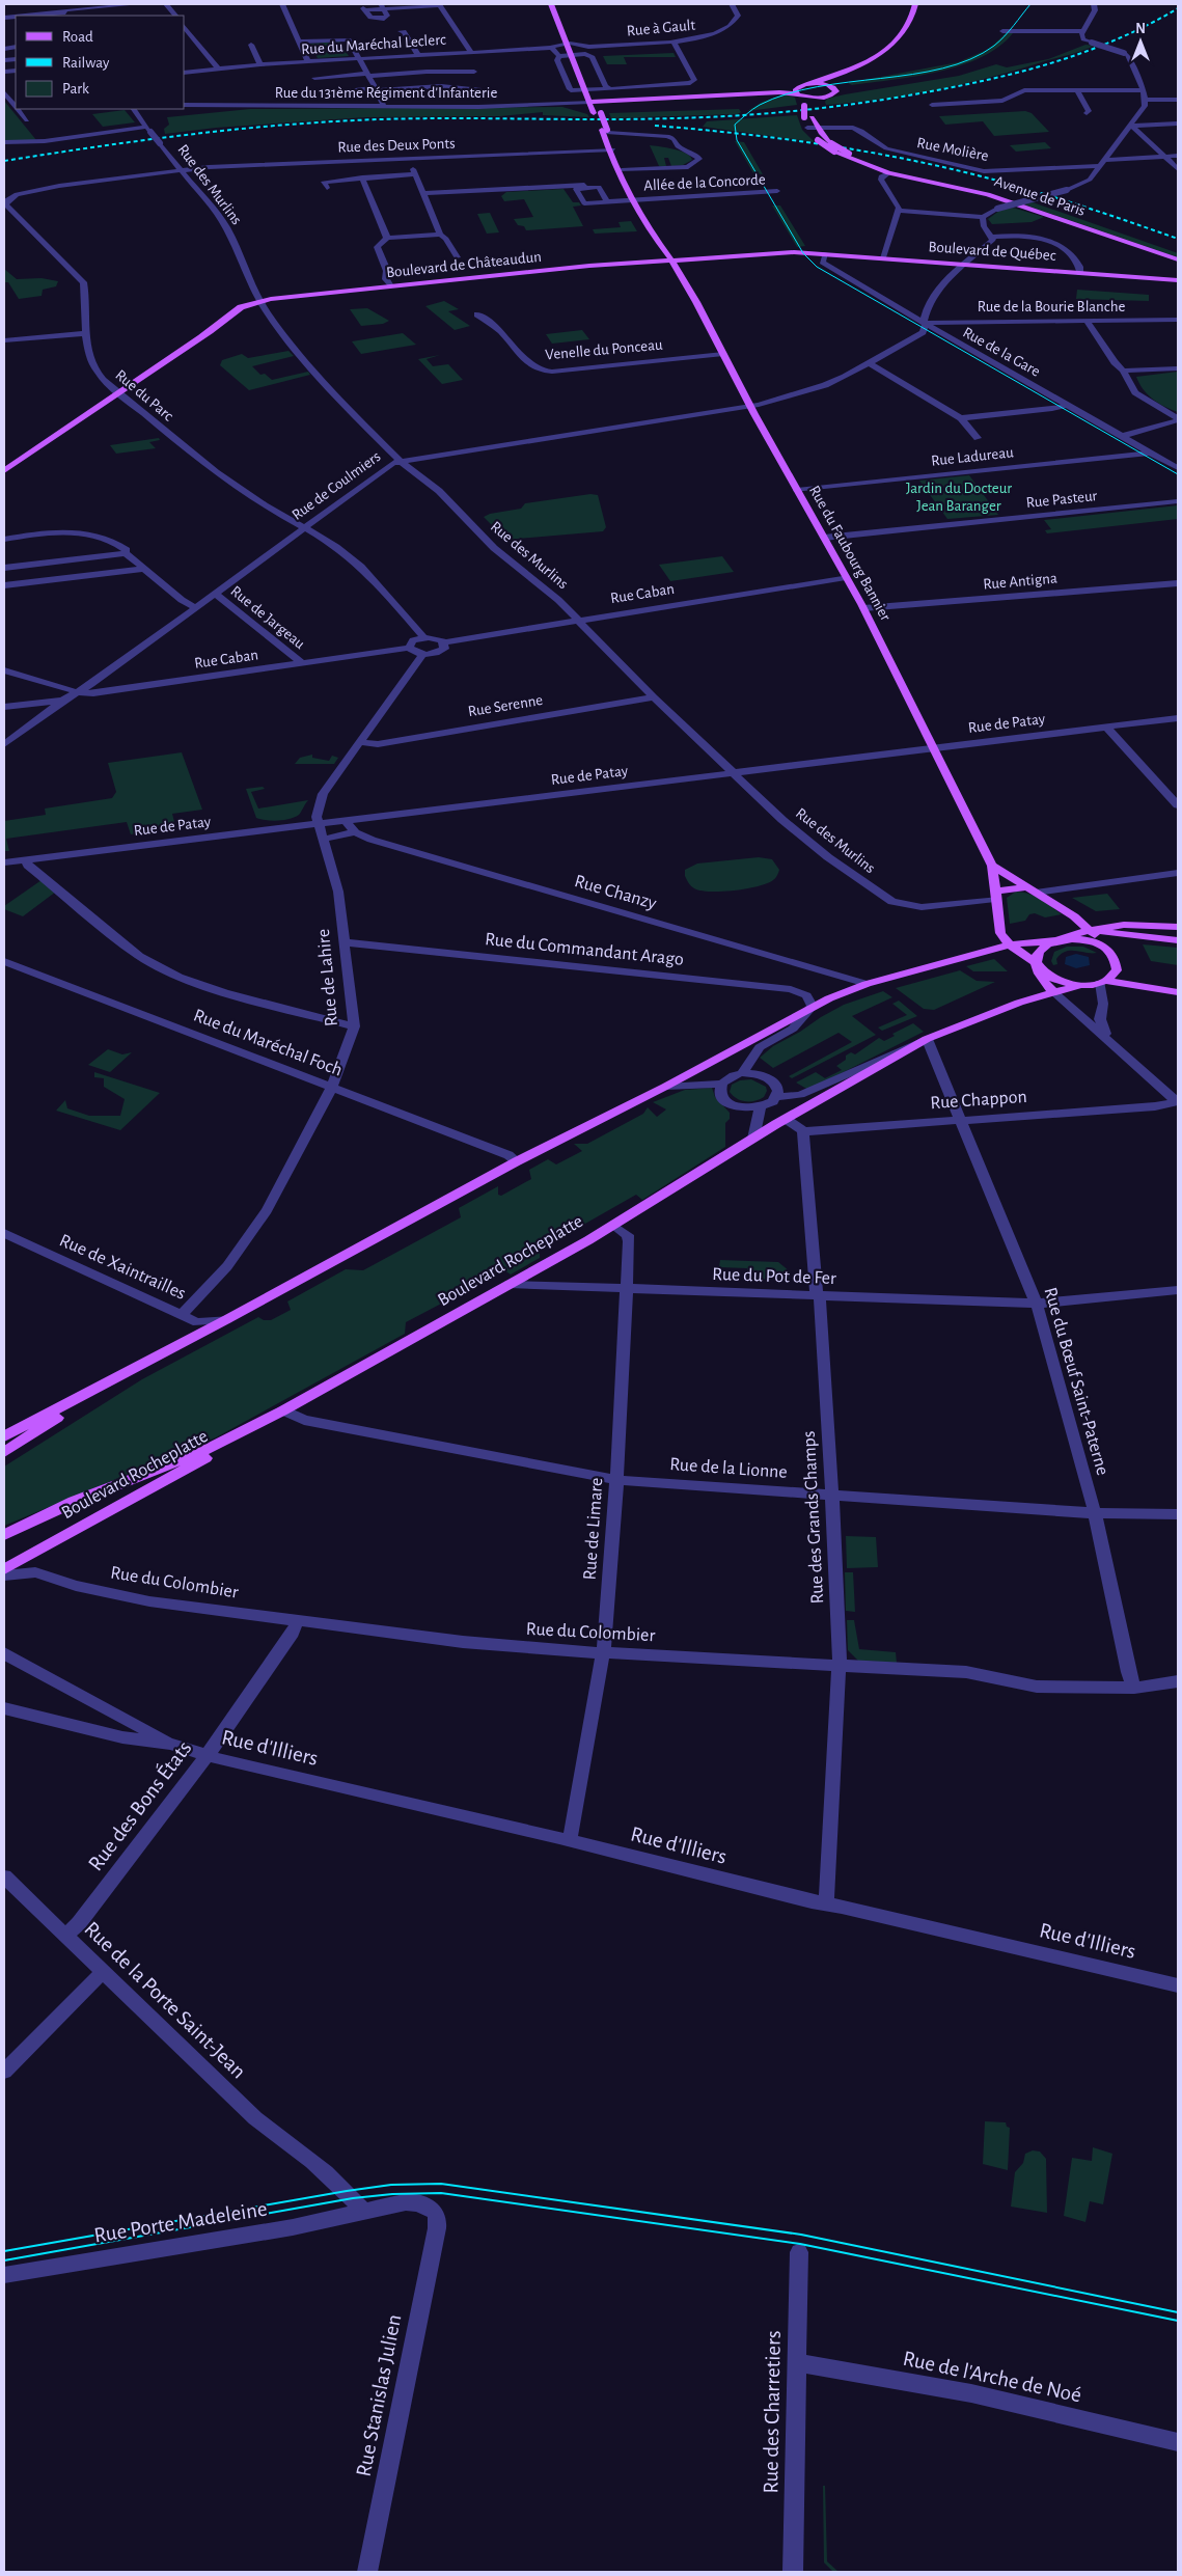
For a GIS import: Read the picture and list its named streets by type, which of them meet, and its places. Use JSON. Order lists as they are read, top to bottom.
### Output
{
  "streets": {
    "main road": [
      "Avenue de Paris",
      "Boulevard de Québec",
      "Boulevard de Châteaudun",
      "Rue du Faubourg Bannier",
      "Boulevard Rocheplatte"
    ],
    "street": [
      "Rue à Gault",
      "Rue du Maréchal Leclerc",
      "Rue du 131ème Régiment d'Infanterie",
      "Rue des Deux Ponts",
      "Rue Molière",
      "Allée de la Concorde",
      "Rue des Murlins",
      "Rue de la Bourie Blanche",
      "Venelle du Ponceau",
      "Rue de la Gare",
      "Rue du Parc",
      "Rue Ladureau",
      "Rue de Coulmiers",
      "Rue Pasteur",
      "Rue Antigna",
      "Rue Caban",
      "Rue de Jargeau",
      "Rue Serenne",
      "Rue de Patay",
      "Rue Chanzy",
      "Rue du Commandant Arago",
      "Rue de Lahire",
      "Rue du Maréchal Foch",
      "Rue Chappon",
      "Rue de Xaintrailles",
      "Rue du Pot de Fer",
      "Rue du Bœuf Saint-Paterne",
      "Rue de la Lionne",
      "Rue des Grands Champs",
      "Rue de Limare",
      "Rue du Colombier",
      "Rue d'Illiers",
      "Rue des Bons États",
      "Rue de la Porte Saint-Jean",
      "Rue Porte Madeleine",
      "Rue de l'Arche de Noé",
      "Rue Stanislas Julien",
      "Rue des Charretiers"
    ]
  },
  "crossings": [
    ["Rue à Gault", "Rue du Maréchal Leclerc"],
    ["Rue à Gault", "Rue du Faubourg Bannier"],
    ["Rue du Maréchal Leclerc", "Rue du Faubourg Bannier"],
    ["Rue du 131ème Régiment d'Infanterie", "Rue du Faubourg Bannier"],
    ["Rue des Deux Ponts", "Rue des Murlins"],
    ["Rue des Deux Ponts", "Rue du Parc"],
    ["Rue des Deux Ponts", "Rue du Faubourg Bannier"],
    ["Rue Molière", "Avenue de Paris"],
    ["Allée de la Concorde", "Rue du Faubourg Bannier"],
    ["Rue des Murlins", "Boulevard de Châteaudun"],
    ["Rue des Murlins", "Rue du Parc"],
    ["Rue des Murlins", "Rue de Coulmiers"],
    ["Rue des Murlins", "Rue du Faubourg Bannier"],
    ["Rue des Murlins", "Rue Caban"],
    ["Rue des Murlins", "Rue Serenne"],
    ["Rue des Murlins", "Rue de Patay"],
    ["Boulevard de Québec", "Boulevard de Châteaudun"],
    ["Boulevard de Québec", "Rue de la Gare"],
    ["Boulevard de Québec", "Rue du Faubourg Bannier"],
    ["Boulevard de Châteaudun", "Rue du Parc"],
    ["Boulevard de Châteaudun", "Rue du Faubourg Bannier"],
    ["Rue de la Bourie Blanche", "Rue de la Gare"],
    ["Rue de la Bourie Blanche", "Rue de Coulmiers"],
    ["Venelle du Ponceau", "Rue du Faubourg Bannier"],
    ["Rue de la Gare", "Rue Ladureau"],
    ["Rue de la Gare", "Rue de Coulmiers"],
    ["Rue du Parc", "Rue de Coulmiers"],
    ["Rue du Parc", "Rue Caban"],
    ["Rue Ladureau", "Rue du Faubourg Bannier"],
    ["Rue de Coulmiers", "Rue du Faubourg Bannier"],
    ["Rue de Coulmiers", "Rue Caban"],
    ["Rue de Coulmiers", "Rue de Jargeau"],
    ["Rue Pasteur", "Rue du Faubourg Bannier"],
    ["Rue du Faubourg Bannier", "Rue Antigna"],
    ["Rue du Faubourg Bannier", "Rue Caban"],
    ["Rue du Faubourg Bannier", "Rue de Patay"],
    ["Rue Caban", "Rue de Jargeau"],
    ["Rue de Patay", "Rue Chanzy"],
    ["Rue de Patay", "Rue de Lahire"],
    ["Rue du Commandant Arago", "Rue de Lahire"],
    ["Rue de Lahire", "Rue du Maréchal Foch"],
    ["Rue de Lahire", "Rue de Xaintrailles"],
    ["Rue Chappon", "Rue du Bœuf Saint-Paterne"],
    ["Rue Chappon", "Rue des Grands Champs"],
    ["Boulevard Rocheplatte", "Rue du Pot de Fer"],
    ["Boulevard Rocheplatte", "Rue du Bœuf Saint-Paterne"],
    ["Boulevard Rocheplatte", "Rue de la Lionne"],
    ["Boulevard Rocheplatte", "Rue de Limare"],
    ["Rue du Pot de Fer", "Rue du Bœuf Saint-Paterne"],
    ["Rue du Pot de Fer", "Rue des Grands Champs"],
    ["Rue du Pot de Fer", "Rue de Limare"],
    ["Rue du Bœuf Saint-Paterne", "Rue de la Lionne"],
    ["Rue du Bœuf Saint-Paterne", "Rue du Colombier"],
    ["Rue de la Lionne", "Rue des Grands Champs"],
    ["Rue de la Lionne", "Rue de Limare"],
    ["Rue des Grands Champs", "Rue du Colombier"],
    ["Rue des Grands Champs", "Rue d'Illiers"],
    ["Rue de Limare", "Rue du Colombier"],
    ["Rue de Limare", "Rue d'Illiers"],
    ["Rue du Colombier", "Rue des Bons États"],
    ["Rue d'Illiers", "Rue des Bons États"],
    ["Rue des Bons États", "Rue de la Porte Saint-Jean"],
    ["Rue de la Porte Saint-Jean", "Rue Porte Madeleine"],
    ["Rue Porte Madeleine", "Rue Stanislas Julien"],
    ["Rue de l'Arche de Noé", "Rue des Charretiers"]
  ],
  "parks": ["Jardin du Docteur Jean Baranger"],
  "legend": ["Road", "Railway", "Park"],
  "north": "top"
}
